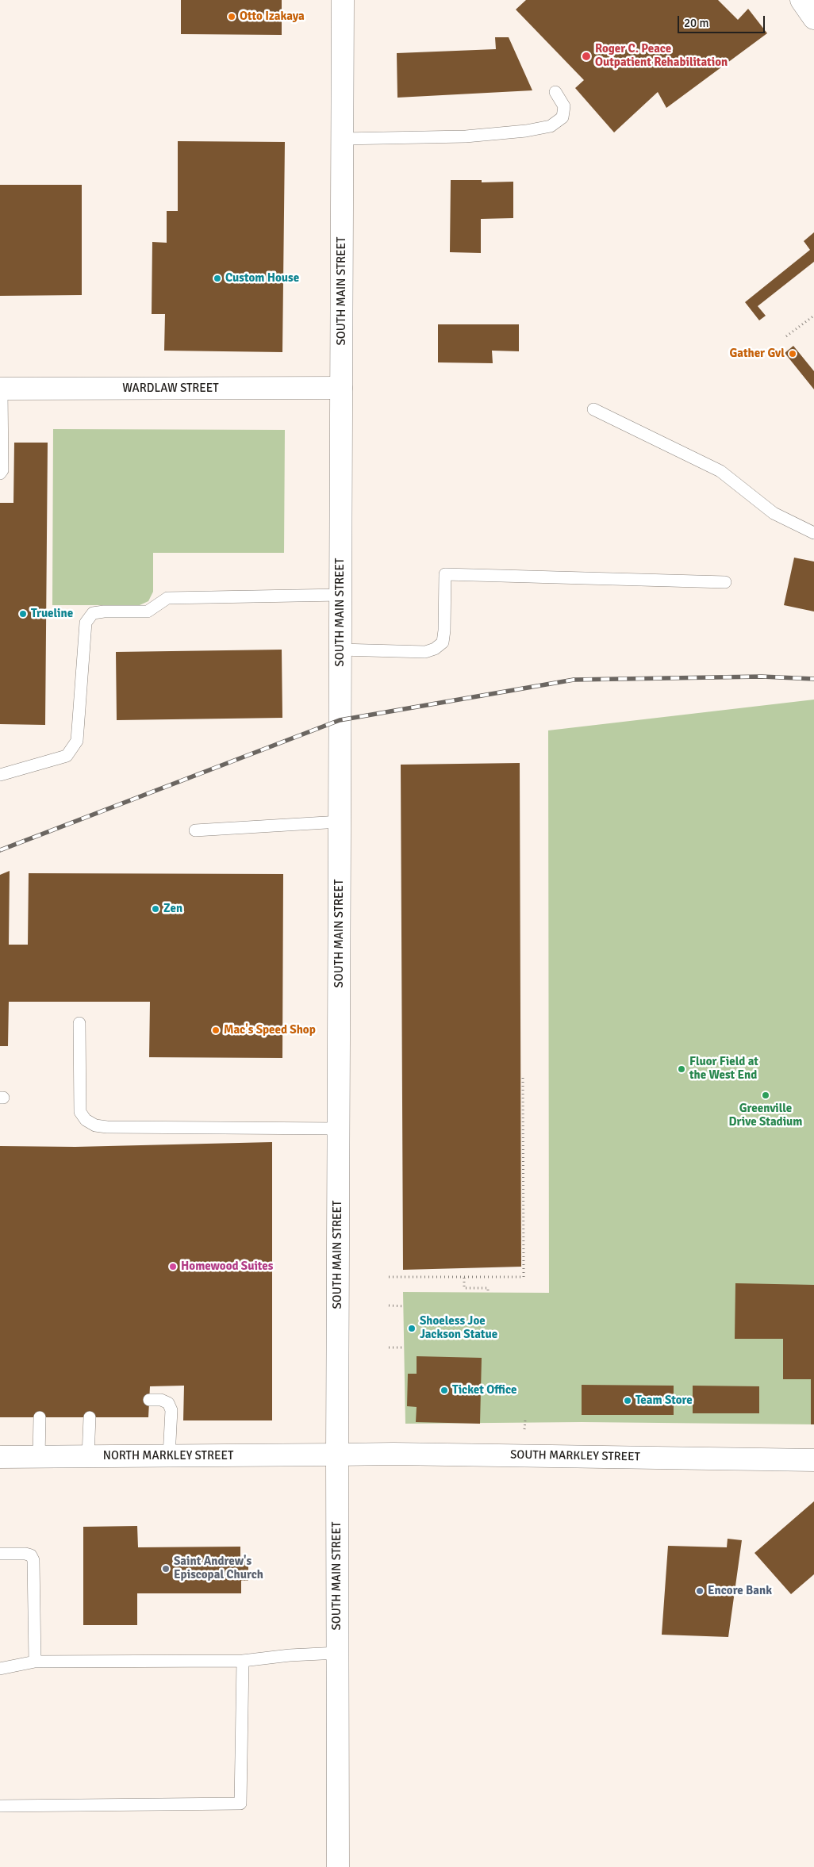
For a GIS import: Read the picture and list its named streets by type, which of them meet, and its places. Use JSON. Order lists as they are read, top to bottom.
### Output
{
  "streets": {
    "main road": [
      "SOUTH MAIN STREET",
      "WARDLAW STREET",
      "NORTH MARKLEY STREET",
      "SOUTH MARKLEY STREET"
    ]
  },
  "crossings": [
    ["SOUTH MAIN STREET", "WARDLAW STREET"],
    ["SOUTH MAIN STREET", "NORTH MARKLEY STREET"],
    ["SOUTH MAIN STREET", "SOUTH MARKLEY STREET"],
    ["NORTH MARKLEY STREET", "SOUTH MARKLEY STREET"]
  ],
  "places": [
    "Otto Izakaya",
    "Roger C. Peace Outpatient Rehabilitation",
    "Custom House",
    "Gather Gvl",
    "Trueline",
    "Zen",
    "Mac's Speed Shop",
    "Fluor Field at the West End",
    "Greenville Drive Stadium",
    "Homewood Suites",
    "Shoeless Joe Jackson Statue",
    "Ticket Office",
    "Team Store",
    "Saint Andrew's Episcopal Church",
    "Encore Bank"
  ],
  "scale_bar": "20 m"
}
